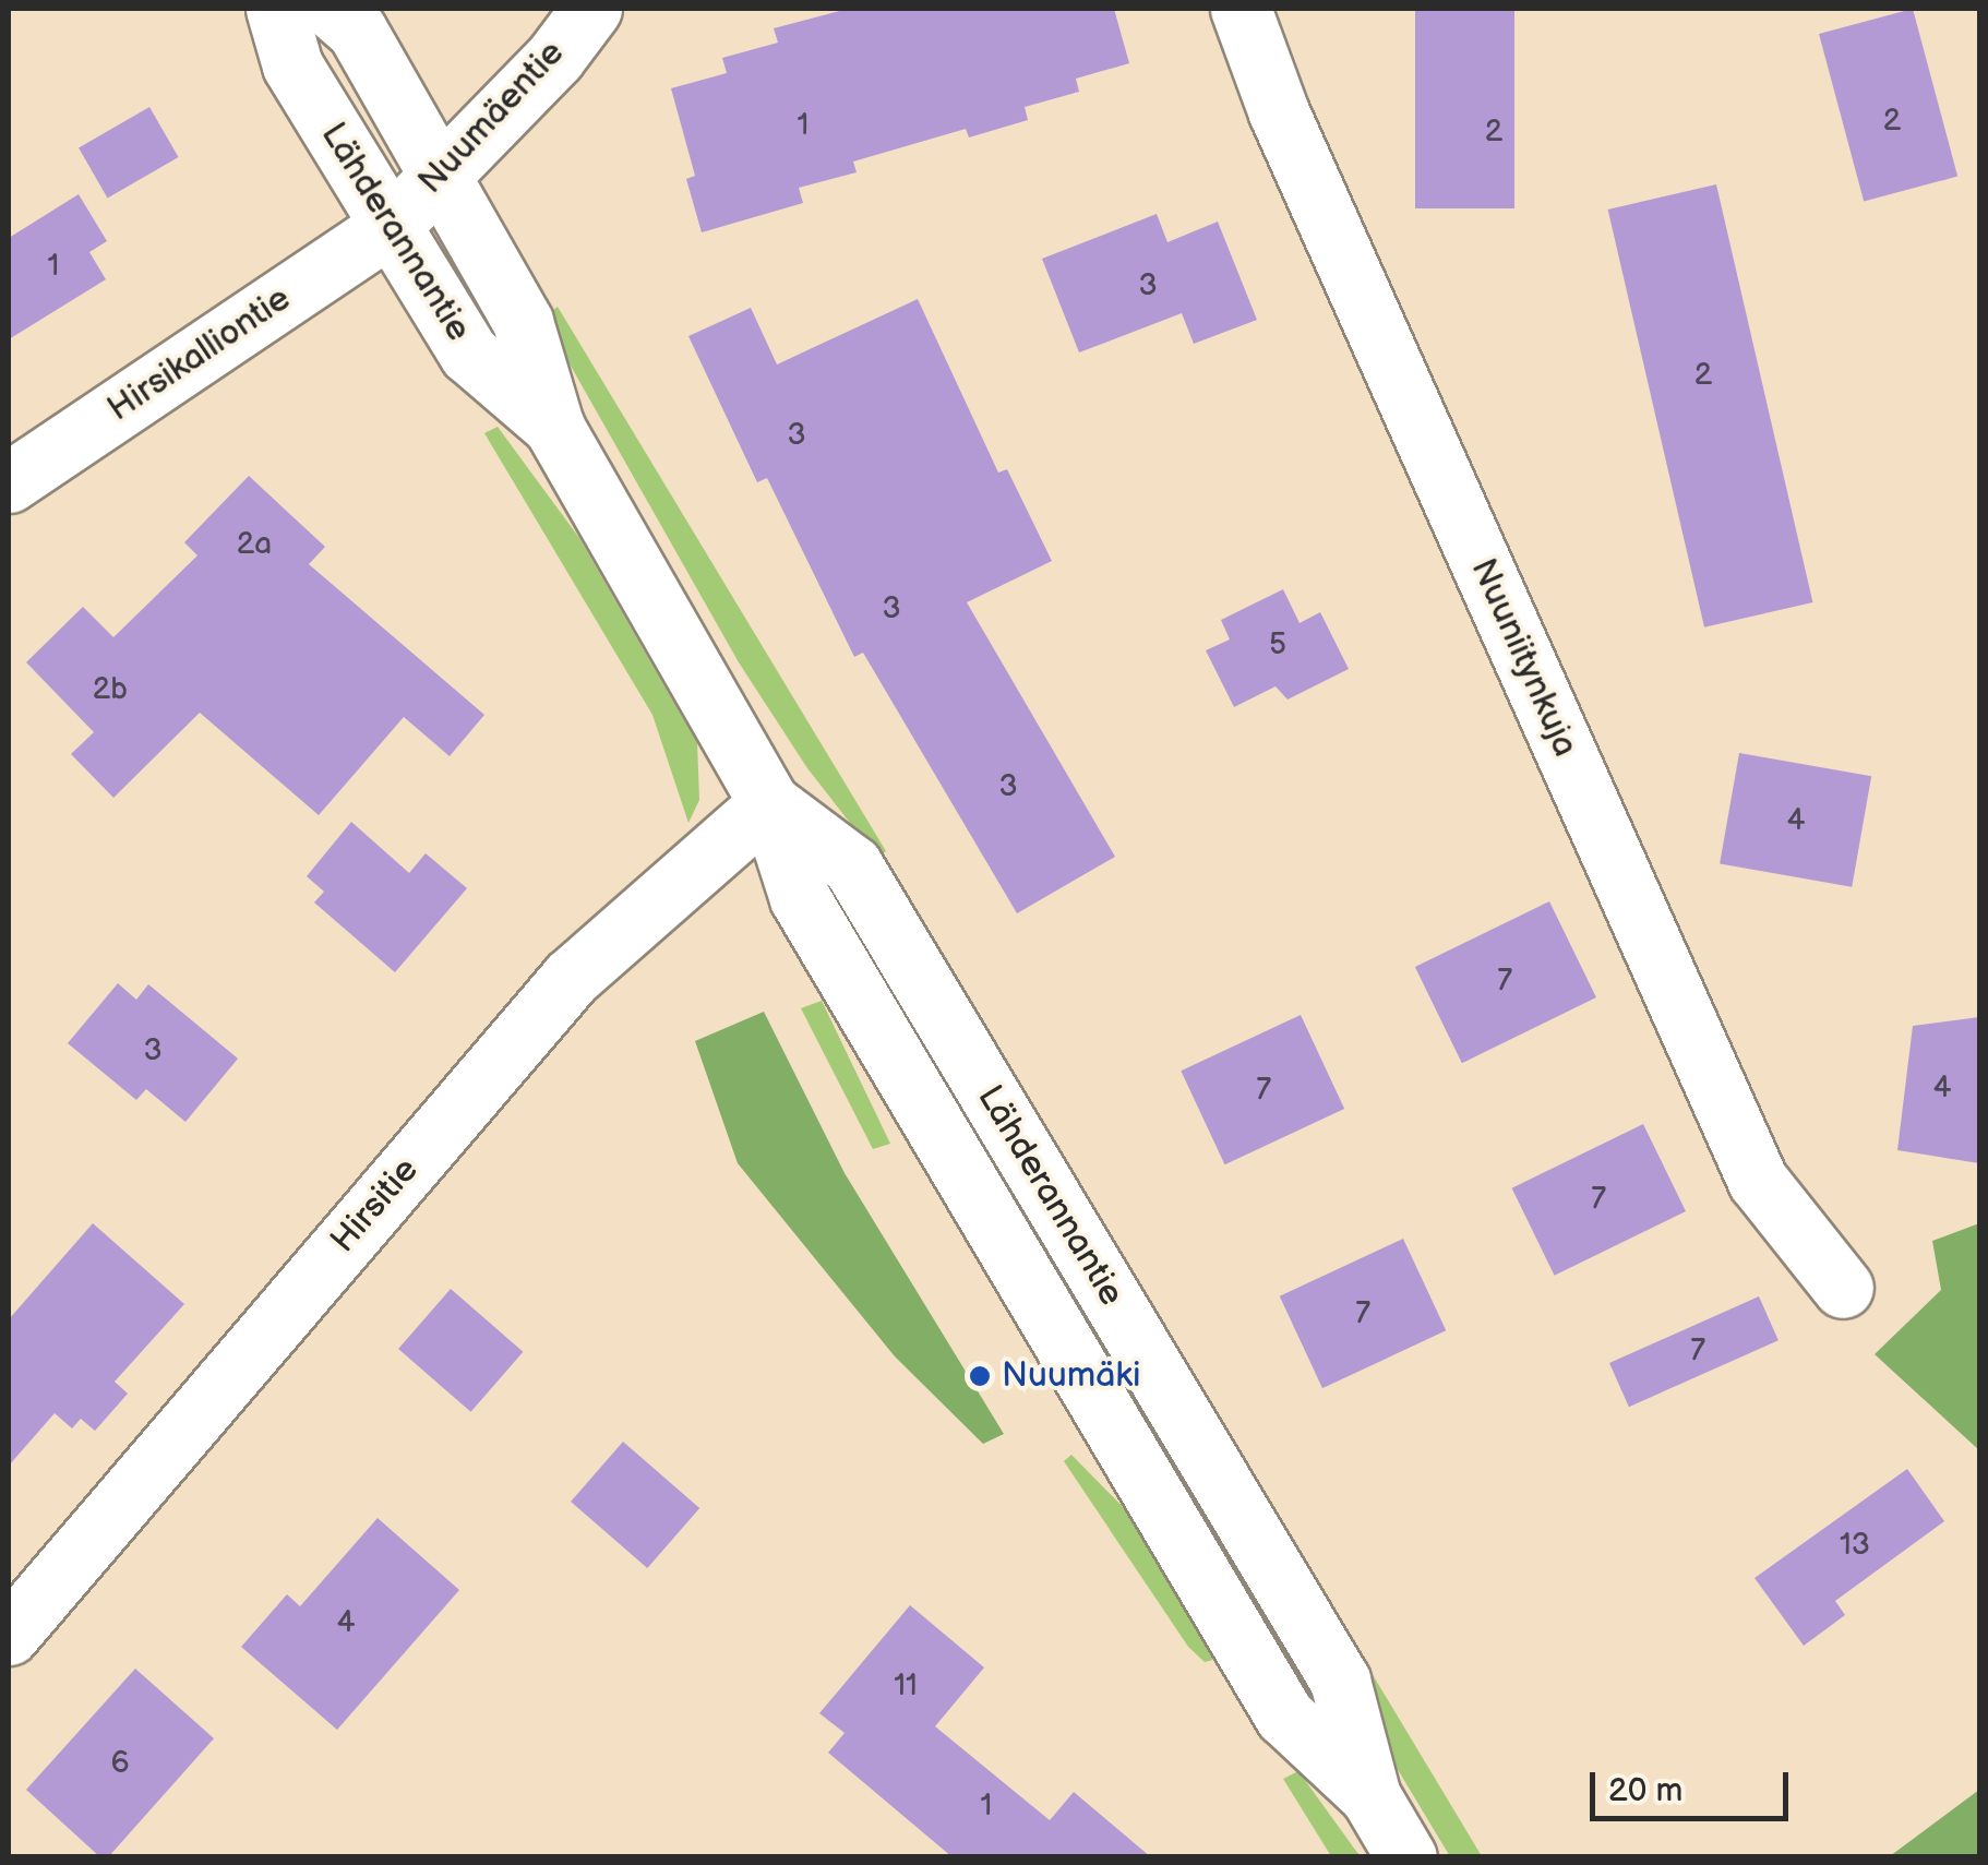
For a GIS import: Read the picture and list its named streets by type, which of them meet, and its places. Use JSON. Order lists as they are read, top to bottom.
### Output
{
  "streets": {
    "street": [
      "Nuumäentie",
      "Lähderannantie",
      "Hirsikalliontie",
      "Nuuniitynkuja",
      "Hirsitie"
    ]
  },
  "crossings": [
    ["Nuumäentie", "Lähderannantie"],
    ["Nuumäentie", "Hirsikalliontie"],
    ["Lähderannantie", "Hirsikalliontie"],
    ["Lähderannantie", "Hirsitie"]
  ],
  "places": ["Nuumäki"],
  "house_numbers": [
    "2",
    "1",
    "2",
    "1",
    "3",
    "2",
    "3",
    "2a",
    "3",
    "5",
    "2b",
    "3",
    "4",
    "7",
    "3",
    "4",
    "7",
    "7",
    "7",
    "7",
    "13",
    "4",
    "11",
    "6",
    "1"
  ],
  "scale_bar": "20 m"
}
